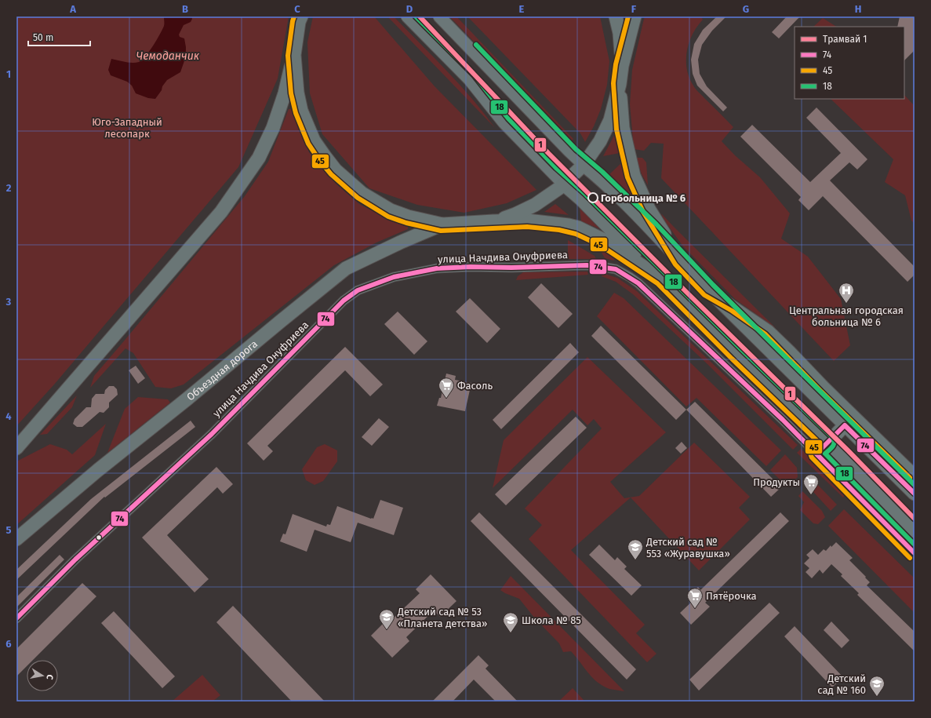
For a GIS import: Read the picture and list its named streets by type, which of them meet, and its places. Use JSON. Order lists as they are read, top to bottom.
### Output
{
  "streets": {
    "main road": ["Объездная дорога"],
    "street": ["улица Начдива Онуфриева"]
  },
  "water": ["Чемоданчик"],
  "parks": ["Юго-Западный лесопарк"],
  "places": {
    "other": ["Горбольница № 6"],
    "hospital": ["Центральная городская больница № 6"],
    "supermarket": ["Фасоль", "Продукты", "Пятёрочка"],
    "school or university": [
      "Детский сад № 553 «Журавушка»",
      "Детский сад № 53 «Планета детства»",
      "Школа № 85",
      "Детский сад № 160"
    ]
  },
  "lines": [
    "tram line 1",
    "transit line 45",
    "transit line 18",
    "transit line 74"
  ],
  "legend": [
    "Трамвай 1",
    "74",
    "45",
    "18"
  ],
  "scale_bar": "50 m",
  "north": "right",
  "grid": {
    "columns": [
      "A",
      "B",
      "C",
      "D",
      "E",
      "F",
      "G",
      "H"
    ],
    "rows": [
      "1",
      "2",
      "3",
      "4",
      "5",
      "6"
    ]
  }
}
